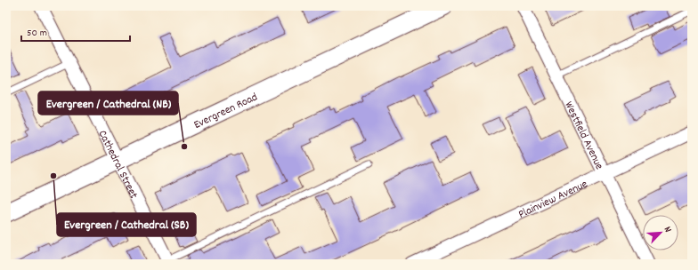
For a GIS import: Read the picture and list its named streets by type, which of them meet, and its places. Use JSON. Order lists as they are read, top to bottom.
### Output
{
  "streets": {
    "street": [
      "Evergreen Road",
      "Westfield Avenue",
      "Cathedral Street",
      "Plainview Avenue"
    ]
  },
  "crossings": [
    ["Evergreen Road", "Cathedral Street"],
    ["Westfield Avenue", "Plainview Avenue"]
  ],
  "places": ["Evergreen / Cathedral (NB)", "Evergreen / Cathedral (SB)"],
  "scale_bar": "50 m",
  "north": "top right"
}
